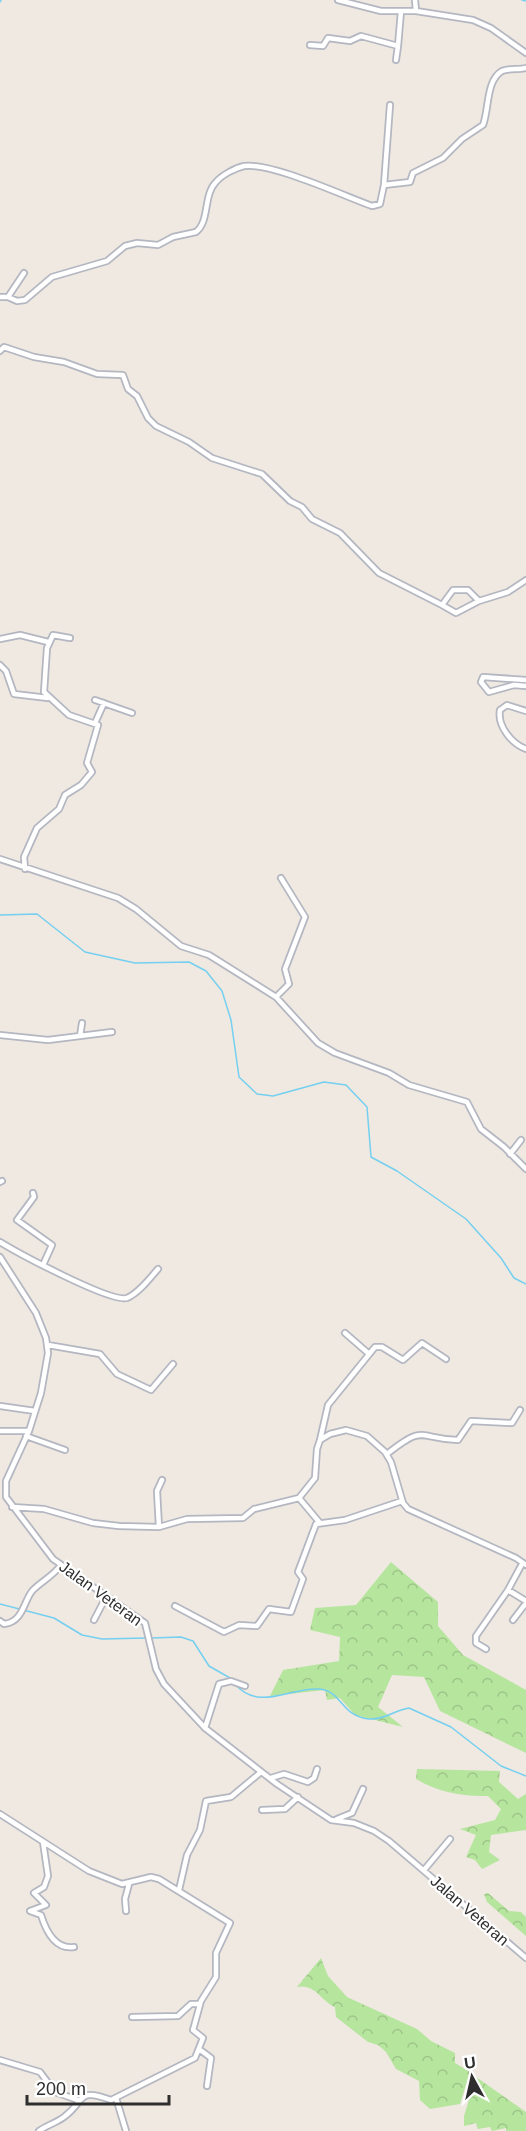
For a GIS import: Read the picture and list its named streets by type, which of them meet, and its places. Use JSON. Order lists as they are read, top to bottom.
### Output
{
  "streets": {
    "street": ["Jalan Veteran"]
  },
  "scale_bar": "200 m",
  "north": "top"
}
